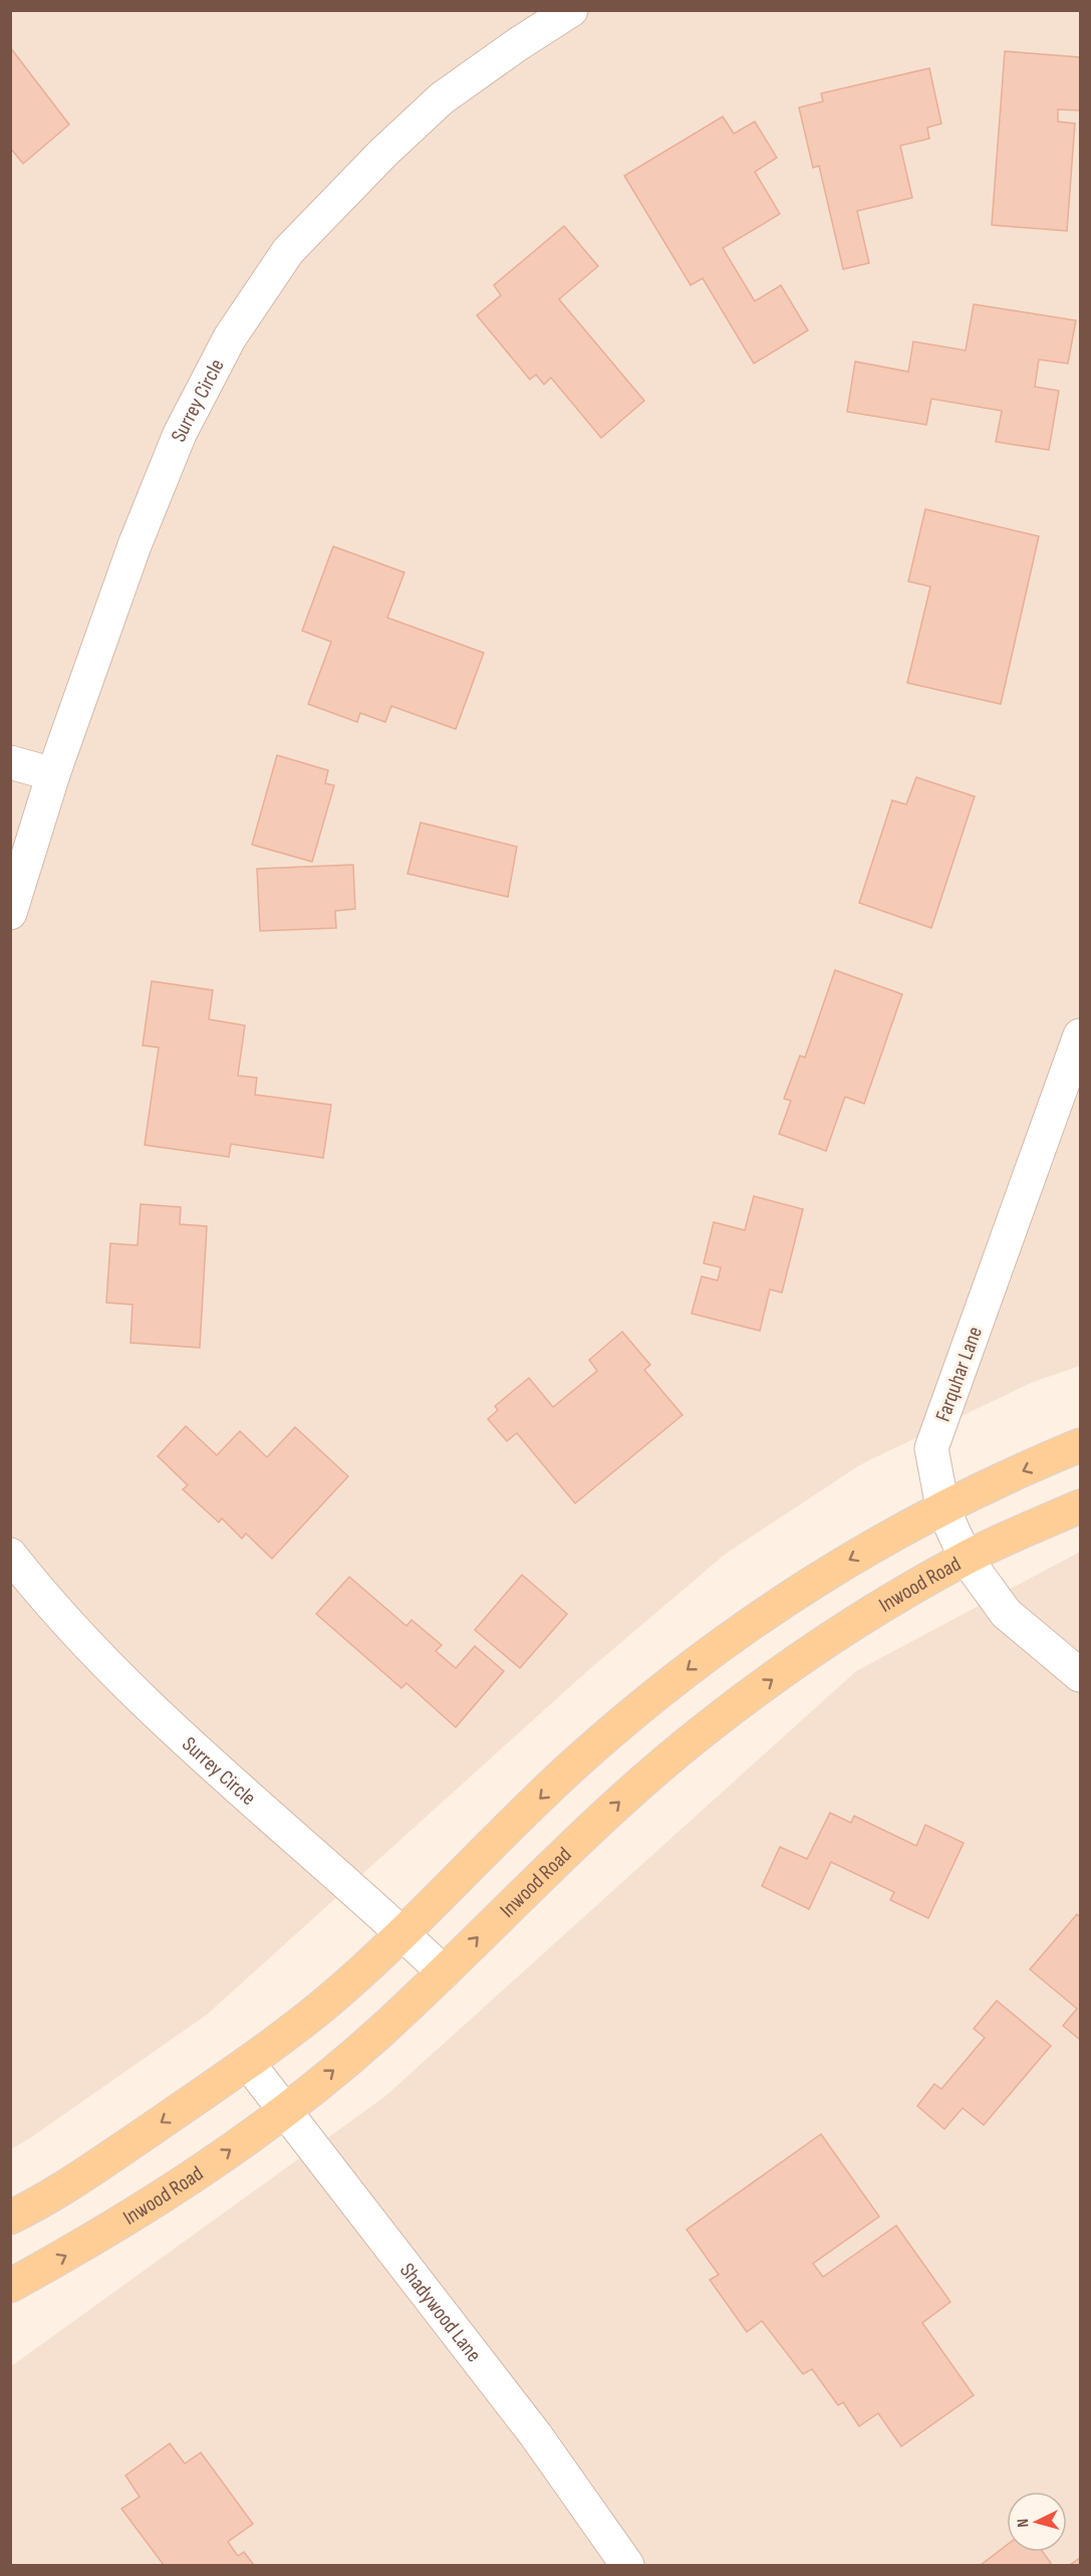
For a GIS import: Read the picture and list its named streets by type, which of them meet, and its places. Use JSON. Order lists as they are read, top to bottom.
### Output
{
  "streets": {
    "main road": ["Inwood Road"],
    "street": ["Surrey Circle", "Farquhar Lane", "Shadywood Lane"]
  },
  "crossings": [
    ["Surrey Circle", "Inwood Road"],
    ["Farquhar Lane", "Inwood Road"],
    ["Inwood Road", "Shadywood Lane"]
  ],
  "north": "left"
}
